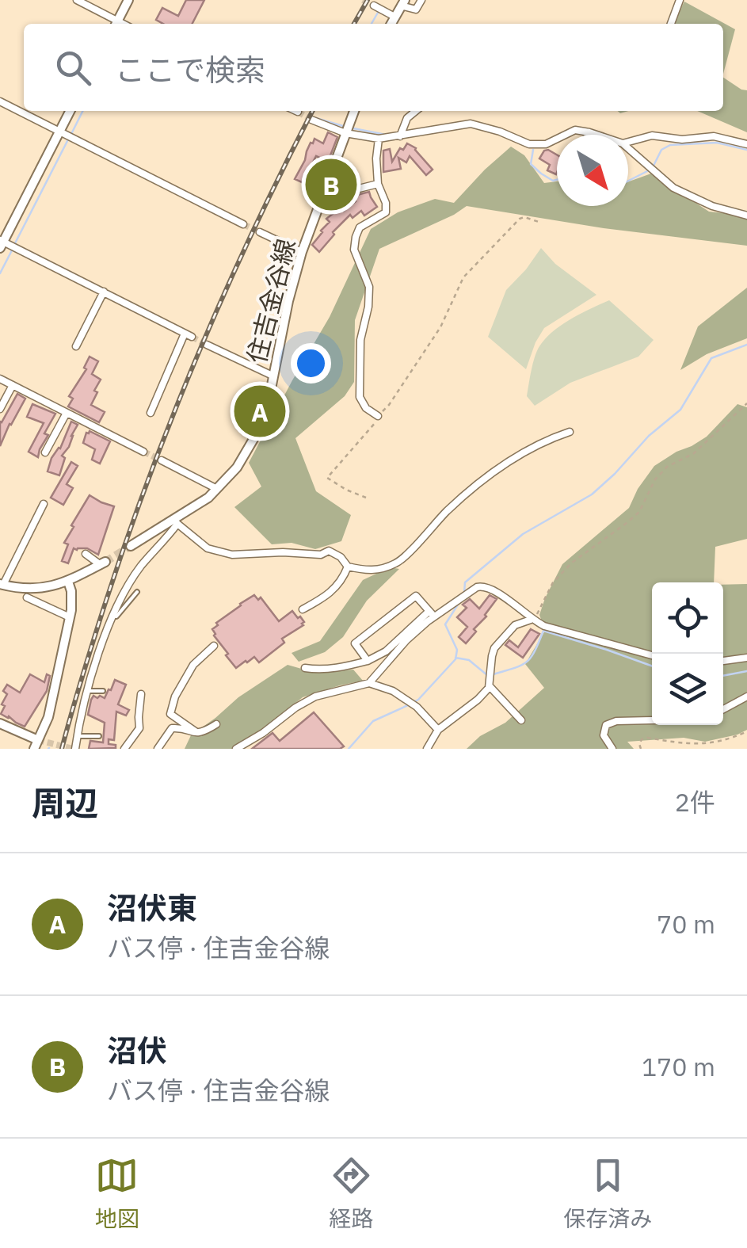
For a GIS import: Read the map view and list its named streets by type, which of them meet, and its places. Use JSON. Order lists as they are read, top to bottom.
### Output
{
  "streets": {
    "main road": ["住吉金谷線"]
  },
  "north": "bottom right",
  "page": {
    "search": "ここで検索",
    "pins": ["B", "A"],
    "heading": ["周辺", "2件"],
    "list": [
      {
        "mark": "A",
        "name": "沼伏東",
        "note": "バス停 · 住吉金谷線",
        "value": "70 m"
      },
      {
        "mark": "B",
        "name": "沼伏",
        "note": "バス停 · 住吉金谷線",
        "value": "170 m"
      }
    ],
    "nav": ["地図", "経路", "保存済み"]
  }
}
